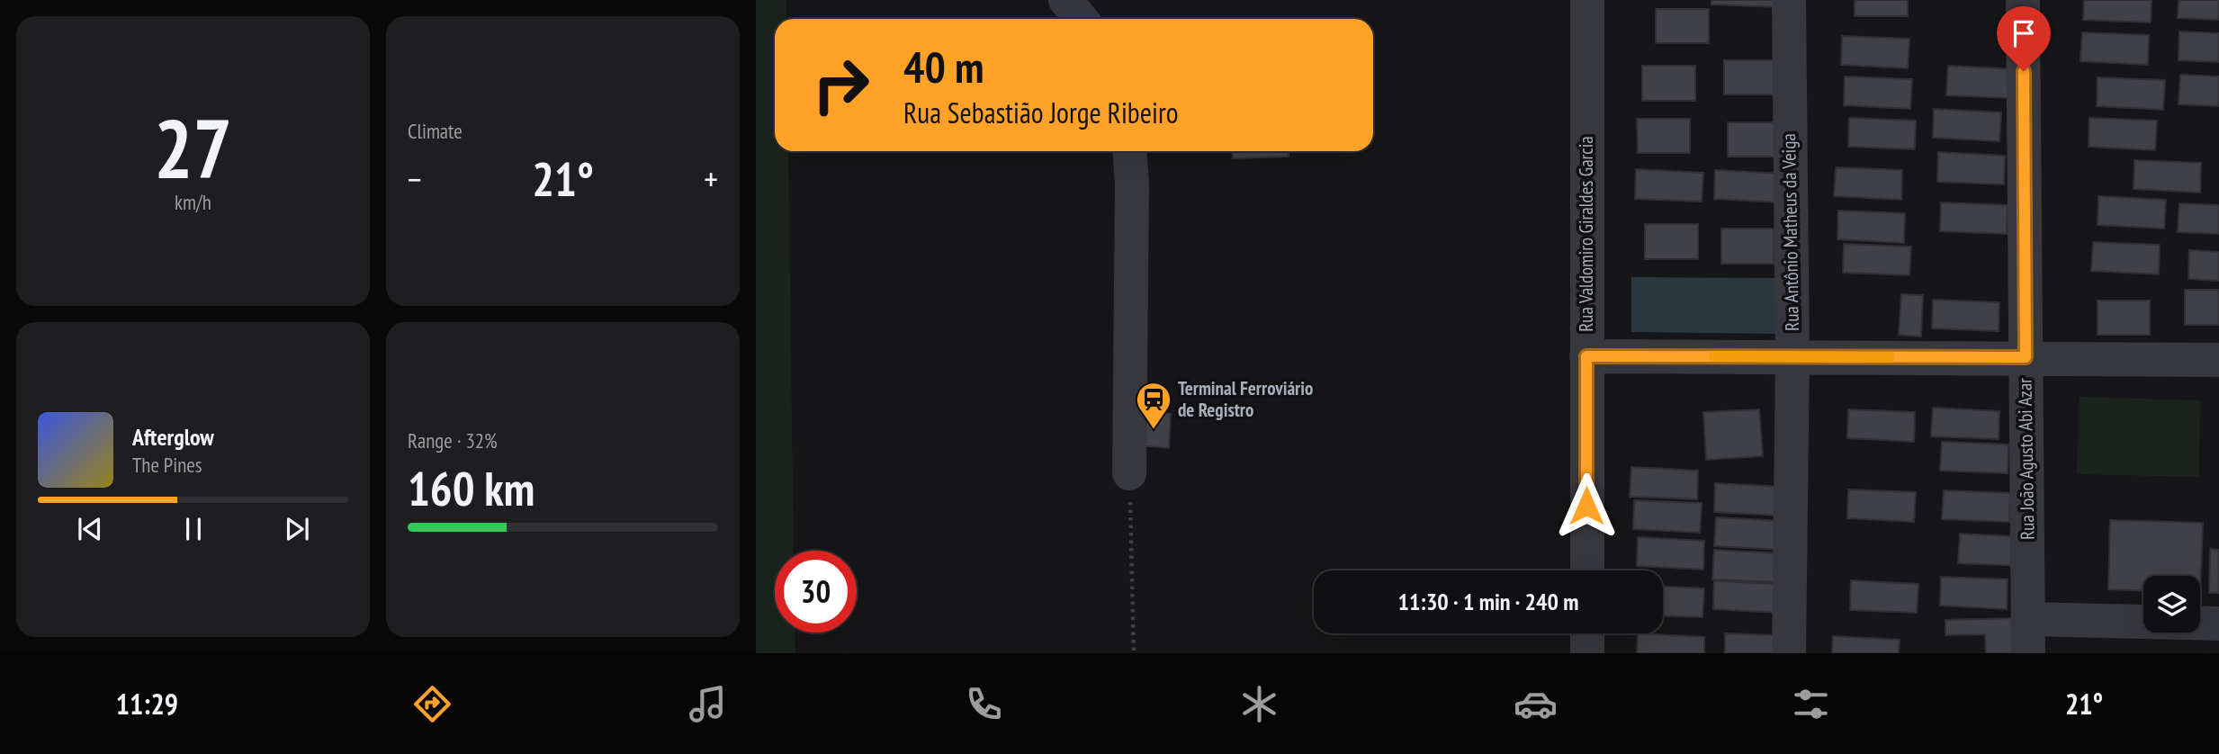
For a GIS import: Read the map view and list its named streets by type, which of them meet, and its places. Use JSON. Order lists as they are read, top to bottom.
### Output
{
  "streets": {
    "street": ["Rua Antônio Matheus da Veiga", "Rua Valdomiro Giraldes Garcia", "Rua João Agusto Abi Azar"]
  },
  "places": {
    "station": ["Terminal Ferroviário de Registro"]
  },
  "page": {
    "tile": [
      ["27", "km/h"],
      "Climate",
      ["Range · 32%", "160 km"]
    ],
    "turn": ["40 m", "Rua Sebastião Jorge Ribeiro"],
    "heat": ["−", "21°", "+"],
    "song": ["Afterglow", "The Pines"],
    "limit": "30",
    "trip": "11:30 · 1 min · 240 m",
    "tabs": ["11:29", "21°"]
  }
}
